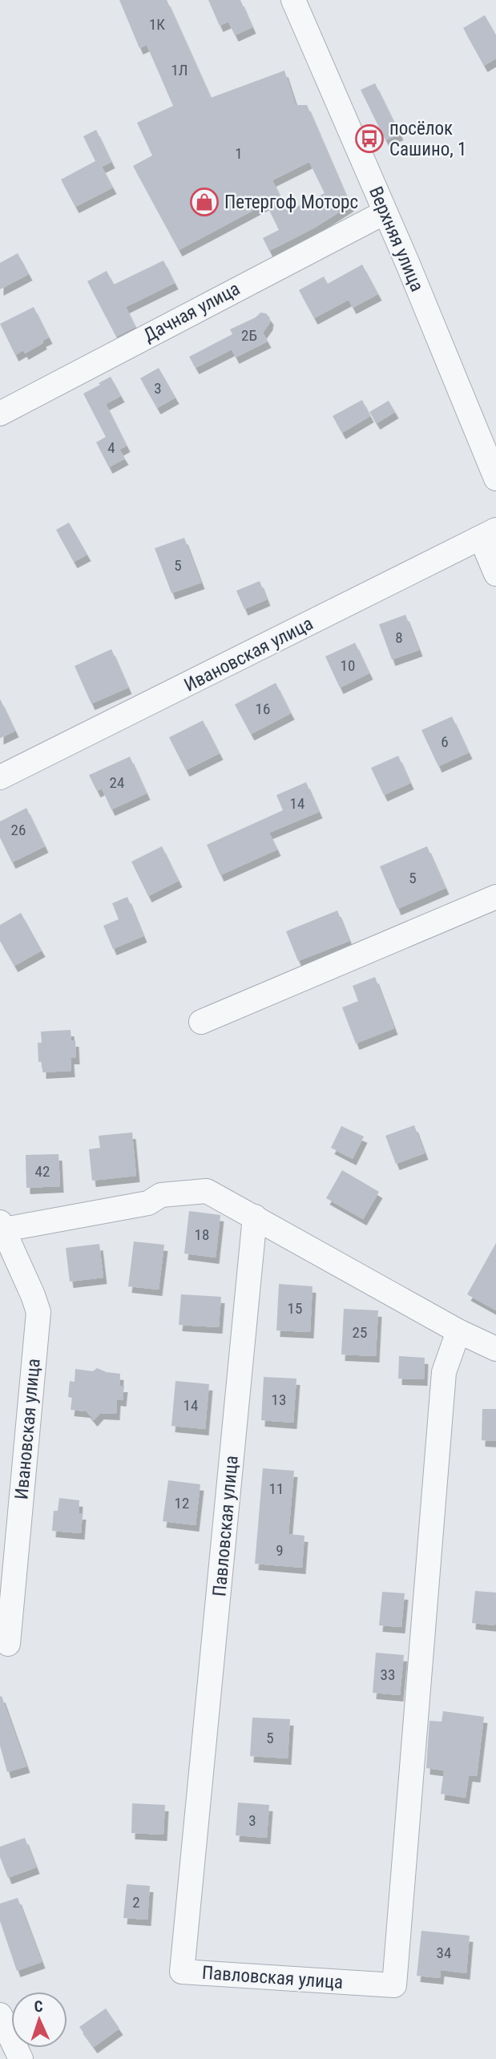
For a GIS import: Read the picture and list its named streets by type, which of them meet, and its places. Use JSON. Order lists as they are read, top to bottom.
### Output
{
  "streets": {
    "street": [
      "Верхняя улица",
      "Дачная улица",
      "Ивановская улица",
      "Павловская улица"
    ]
  },
  "crossings": [
    ["Верхняя улица", "Дачная улица"]
  ],
  "places": {
    "bus stop": ["посёлок Сашино, 1"],
    "shop": ["Петергоф Моторс"]
  },
  "house_numbers": [
    "1К",
    "1Л",
    "1",
    "2Б",
    "3",
    "4",
    "5",
    "8",
    "10",
    "16",
    "6",
    "24",
    "14",
    "26",
    "5",
    "42",
    "18",
    "15",
    "25",
    "13",
    "14",
    "11",
    "12",
    "9",
    "33",
    "5",
    "3",
    "2",
    "34"
  ],
  "north": "top"
}
